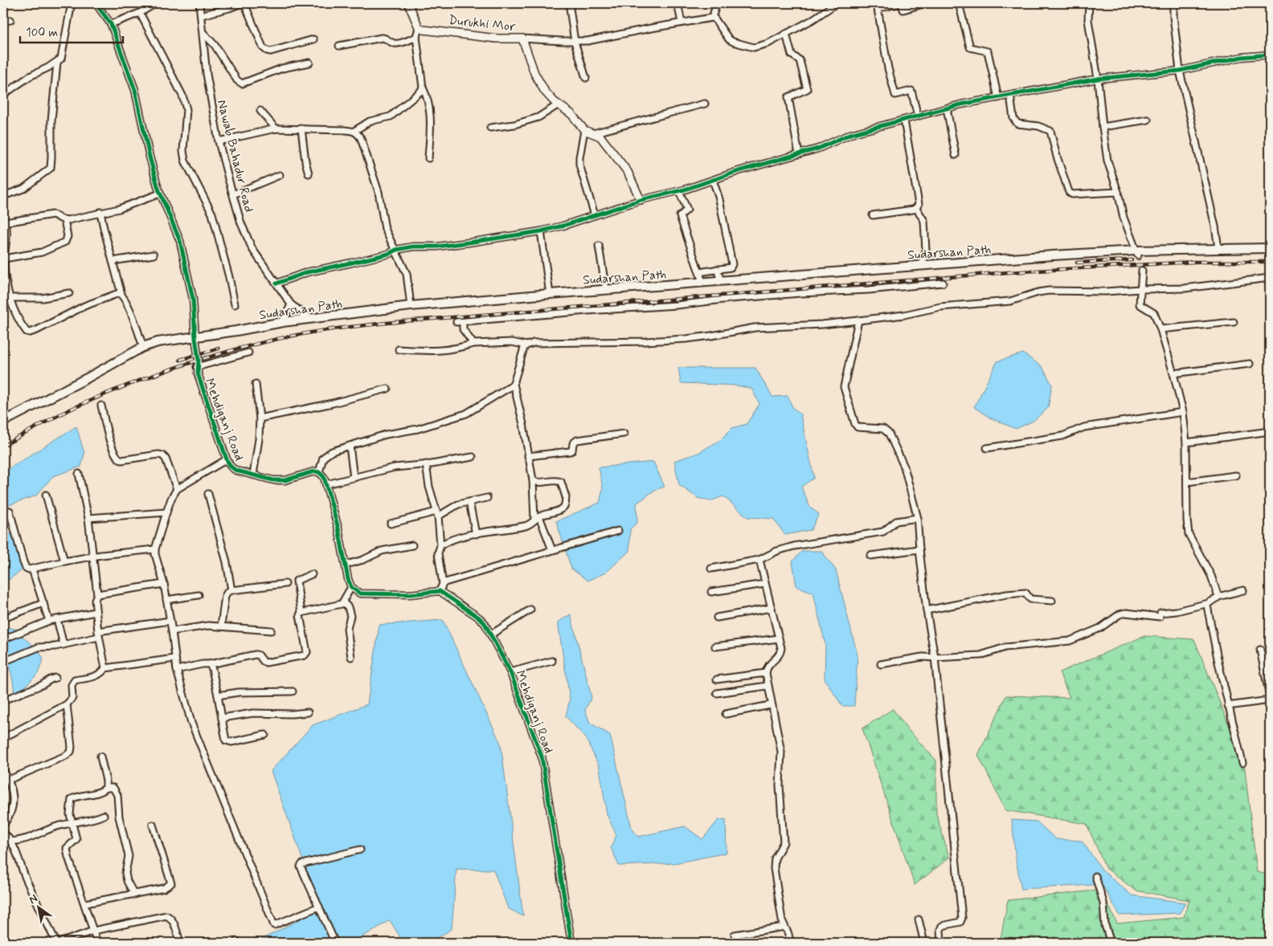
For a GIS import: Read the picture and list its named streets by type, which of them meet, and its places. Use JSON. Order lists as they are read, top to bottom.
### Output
{
  "streets": {
    "main road": ["Sudarshan Path"],
    "street": ["Durukhi Mor", "Nawab Bahadur Road", "Mehdiganj Road"]
  },
  "crossings": [
    ["Nawab Bahadur Road", "Sudarshan Path"],
    ["Sudarshan Path", "Mehdiganj Road"]
  ],
  "scale_bar": "100 m",
  "north": "top left"
}
